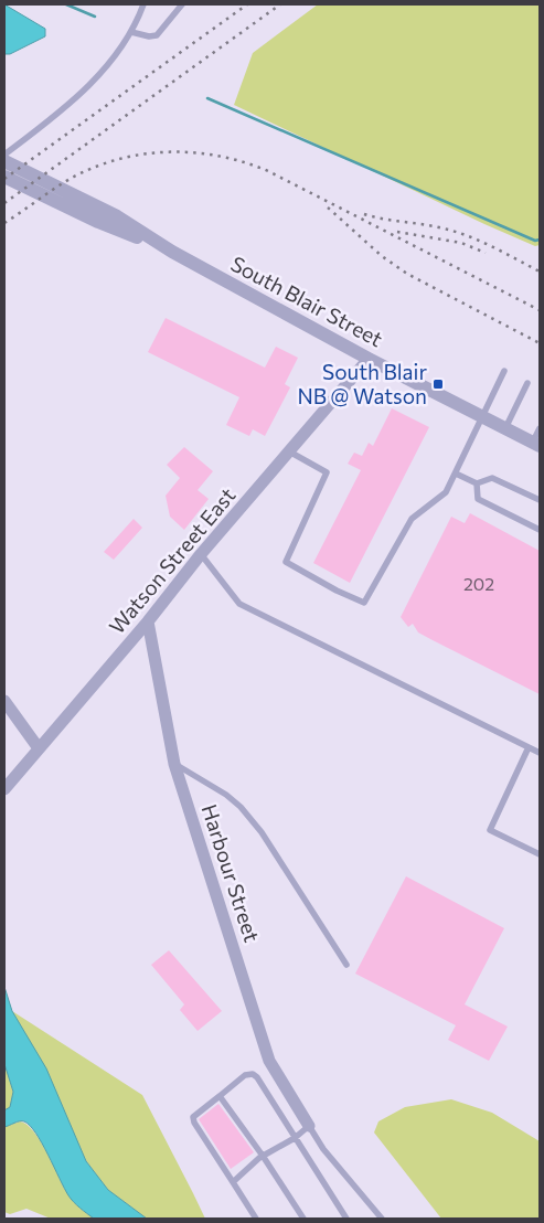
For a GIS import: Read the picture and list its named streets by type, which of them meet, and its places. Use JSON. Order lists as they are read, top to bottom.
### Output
{
  "streets": {
    "street": ["South Blair Street", "Watson Street East", "Harbour Street"]
  },
  "crossings": [
    ["South Blair Street", "Watson Street East"],
    ["Watson Street East", "Harbour Street"]
  ],
  "places": {
    "transit": ["South Blair NB @ Watson"]
  },
  "house_numbers": ["202"]
}
